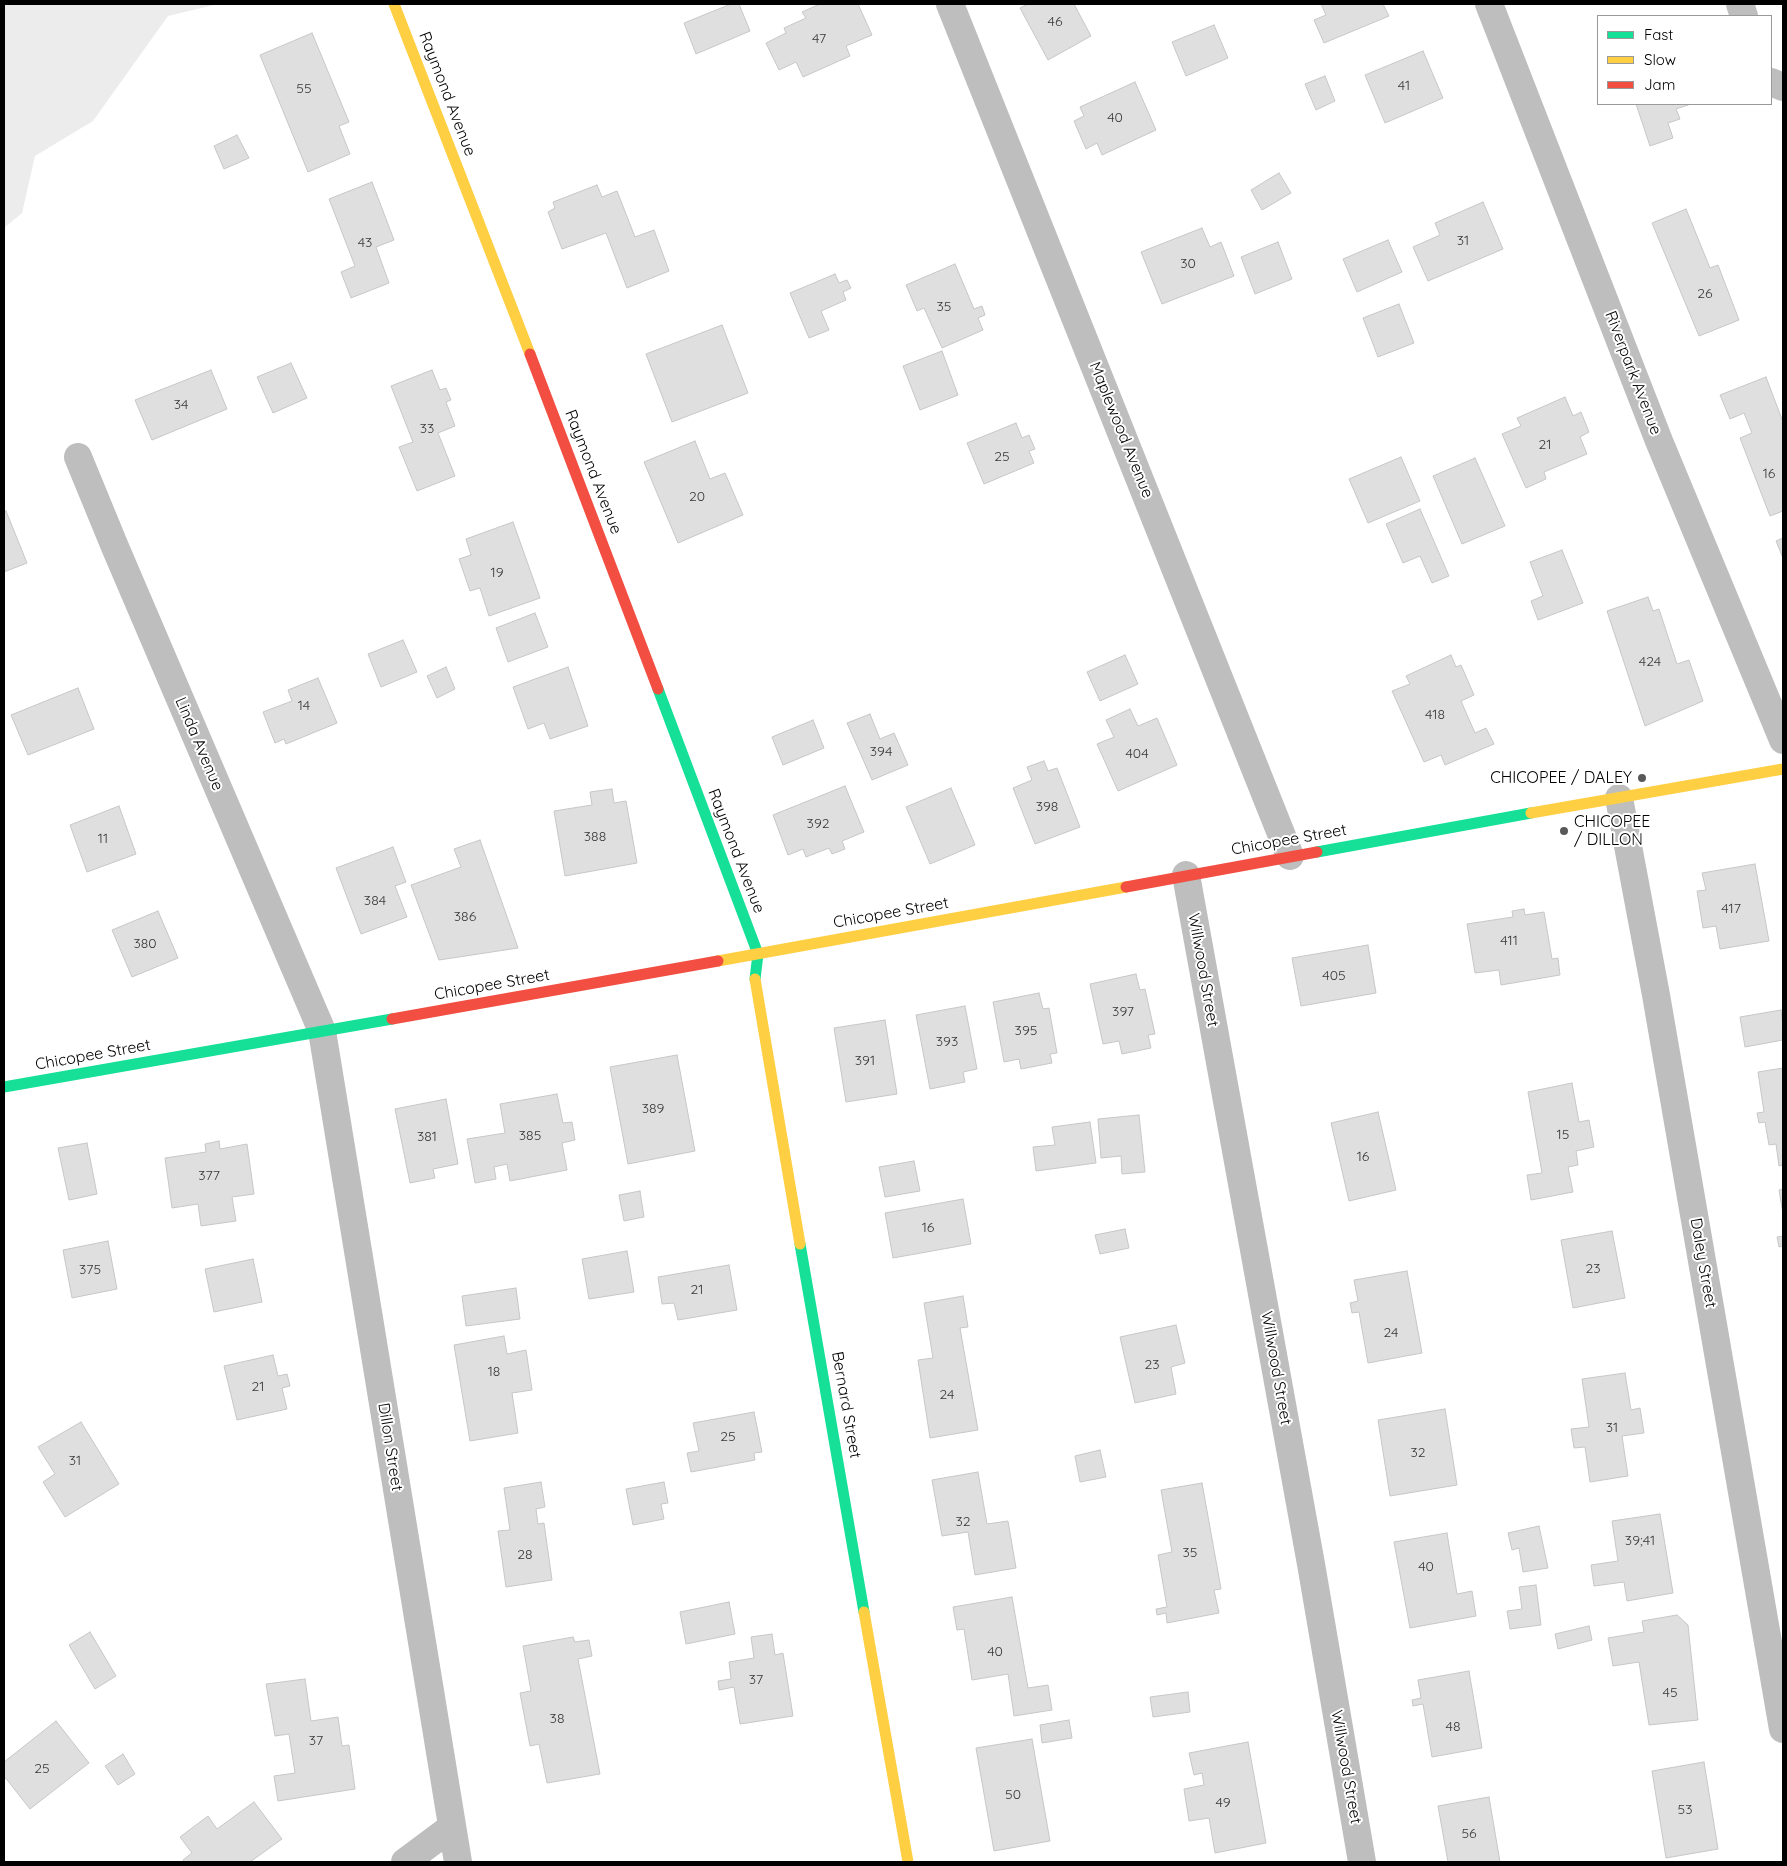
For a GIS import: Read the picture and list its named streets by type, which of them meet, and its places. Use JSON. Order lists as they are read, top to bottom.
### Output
{
  "streets": {
    "street": [
      "Raymond Avenue",
      "Riverpark Avenue",
      "Maplewood Avenue",
      "Linda Avenue",
      "Chicopee Street",
      "Willwood Street",
      "Daley Street",
      "Bernard Street",
      "Dillon Street"
    ]
  },
  "crossings": [
    ["Raymond Avenue", "Chicopee Street"],
    ["Raymond Avenue", "Bernard Street"],
    ["Maplewood Avenue", "Chicopee Street"],
    ["Linda Avenue", "Chicopee Street"],
    ["Linda Avenue", "Dillon Street"],
    ["Chicopee Street", "Willwood Street"],
    ["Chicopee Street", "Daley Street"],
    ["Chicopee Street", "Bernard Street"],
    ["Chicopee Street", "Dillon Street"]
  ],
  "places": ["CHICOPEE / DALEY", "CHICOPEE / DILLON"],
  "house_numbers": [
    "46",
    "47",
    "41",
    "55",
    "40",
    "31",
    "43",
    "30",
    "26",
    "35",
    "34",
    "33",
    "21",
    "25",
    "16",
    "20",
    "19",
    "424",
    "14",
    "418",
    "394",
    "404",
    "398",
    "392",
    "388",
    "11",
    "384",
    "417",
    "386",
    "411",
    "380",
    "405",
    "397",
    "395",
    "393",
    "391",
    "389",
    "15",
    "385",
    "381",
    "16",
    "377",
    "16",
    "23",
    "375",
    "21",
    "24",
    "23",
    "18",
    "21",
    "24",
    "31",
    "25",
    "32",
    "31",
    "32",
    "39;41",
    "35",
    "28",
    "40",
    "40",
    "37",
    "45",
    "38",
    "48",
    "37",
    "25",
    "50",
    "49",
    "53",
    "56"
  ],
  "legend": ["Fast", "Slow", "Jam"]
}
